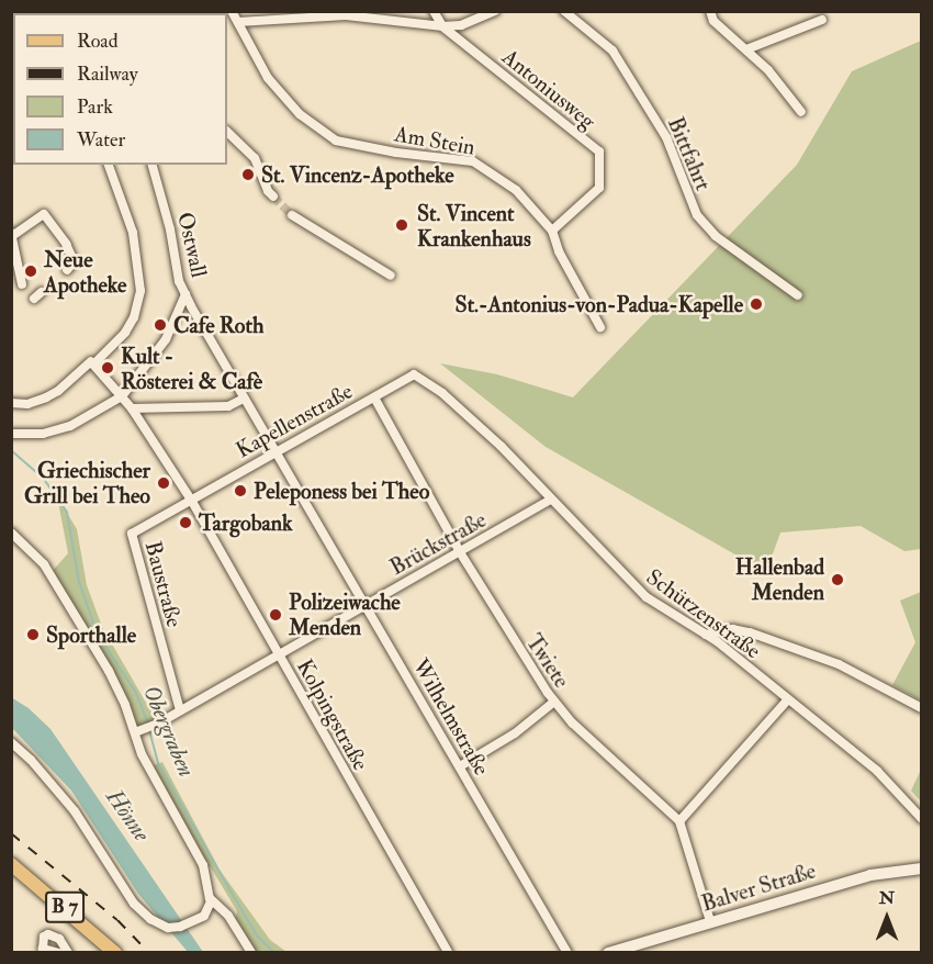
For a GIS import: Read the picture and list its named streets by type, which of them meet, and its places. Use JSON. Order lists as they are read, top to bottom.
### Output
{
  "streets": {
    "main road": ["B 7"],
    "street": [
      "Antoniusweg",
      "Am Stein",
      "Bittfahrt",
      "Ostwall",
      "Kapellenstraße",
      "Brückstraße",
      "Baustraße",
      "Schützenstraße",
      "Twiete",
      "Kolpingstraße",
      "Wilhelmstraße",
      "Balver Straße"
    ]
  },
  "crossings": [
    ["Antoniusweg", "Am Stein"],
    ["Ostwall", "Kolpingstraße"],
    ["Ostwall", "Wilhelmstraße"],
    ["Kapellenstraße", "Baustraße"],
    ["Kapellenstraße", "Schützenstraße"],
    ["Kapellenstraße", "Twiete"],
    ["Kapellenstraße", "Kolpingstraße"],
    ["Kapellenstraße", "Wilhelmstraße"],
    ["Brückstraße", "Baustraße"],
    ["Brückstraße", "Schützenstraße"],
    ["Brückstraße", "Twiete"],
    ["Brückstraße", "Kolpingstraße"],
    ["Brückstraße", "Wilhelmstraße"],
    ["Baustraße", "Kolpingstraße"],
    ["Twiete", "Balver Straße"]
  ],
  "water": ["Obergraben", "Hönne"],
  "places": [
    "St. Vincenz-Apotheke",
    "St. Vincent Krankenhaus",
    "Neue Apotheke",
    "St.-Antonius-von-Padua-Kapelle",
    "Cafe Roth",
    "Kult - Rösterei & Cafè",
    "Griechischer Grill bei Theo",
    "Peleponess bei Theo",
    "Targobank",
    "Hallenbad Menden",
    "Polizeiwache Menden",
    "Sporthalle"
  ],
  "legend": [
    "Road",
    "Railway",
    "Park",
    "Water"
  ],
  "north": "top"
}
